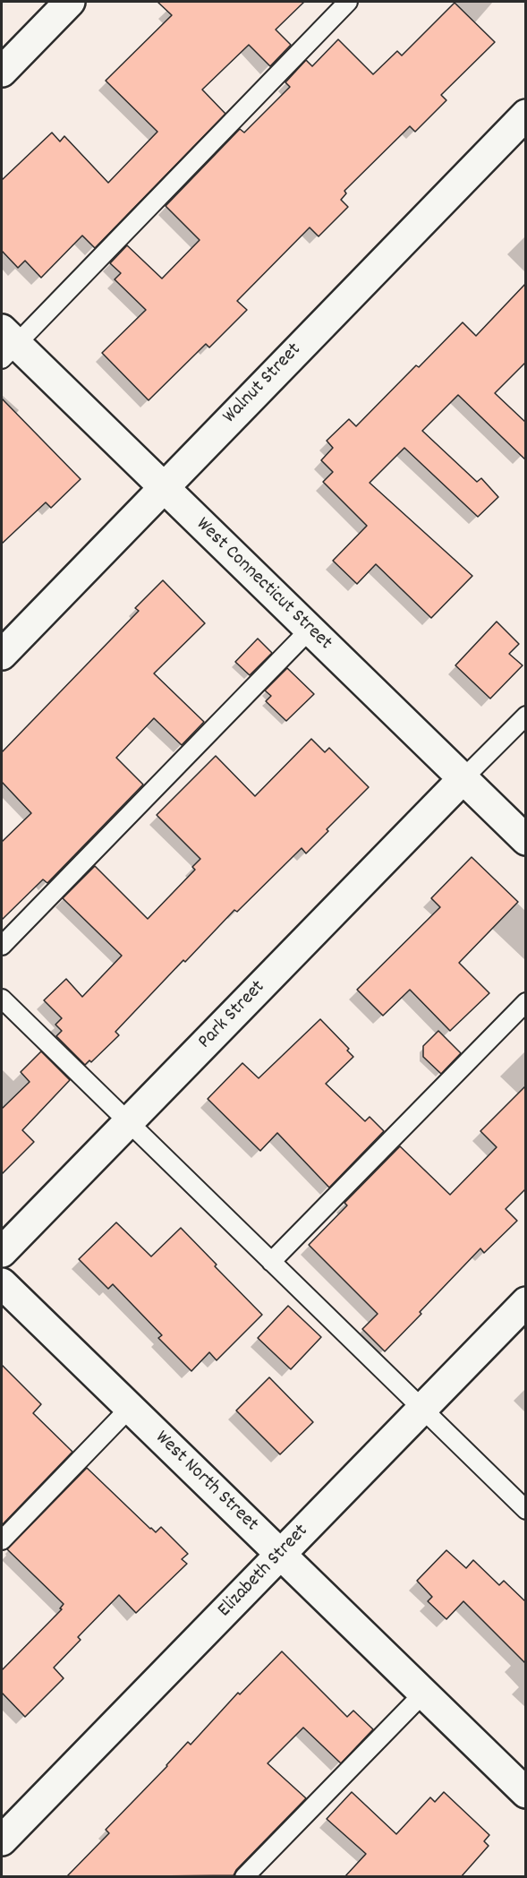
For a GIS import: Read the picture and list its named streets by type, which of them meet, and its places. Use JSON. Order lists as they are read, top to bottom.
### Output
{
  "streets": {
    "street": [
      "Walnut Street",
      "West Connecticut Street",
      "Park Street",
      "West North Street",
      "Elizabeth Street"
    ]
  },
  "crossings": [
    ["Walnut Street", "West Connecticut Street"],
    ["West Connecticut Street", "Park Street"],
    ["West North Street", "Elizabeth Street"]
  ]
}
